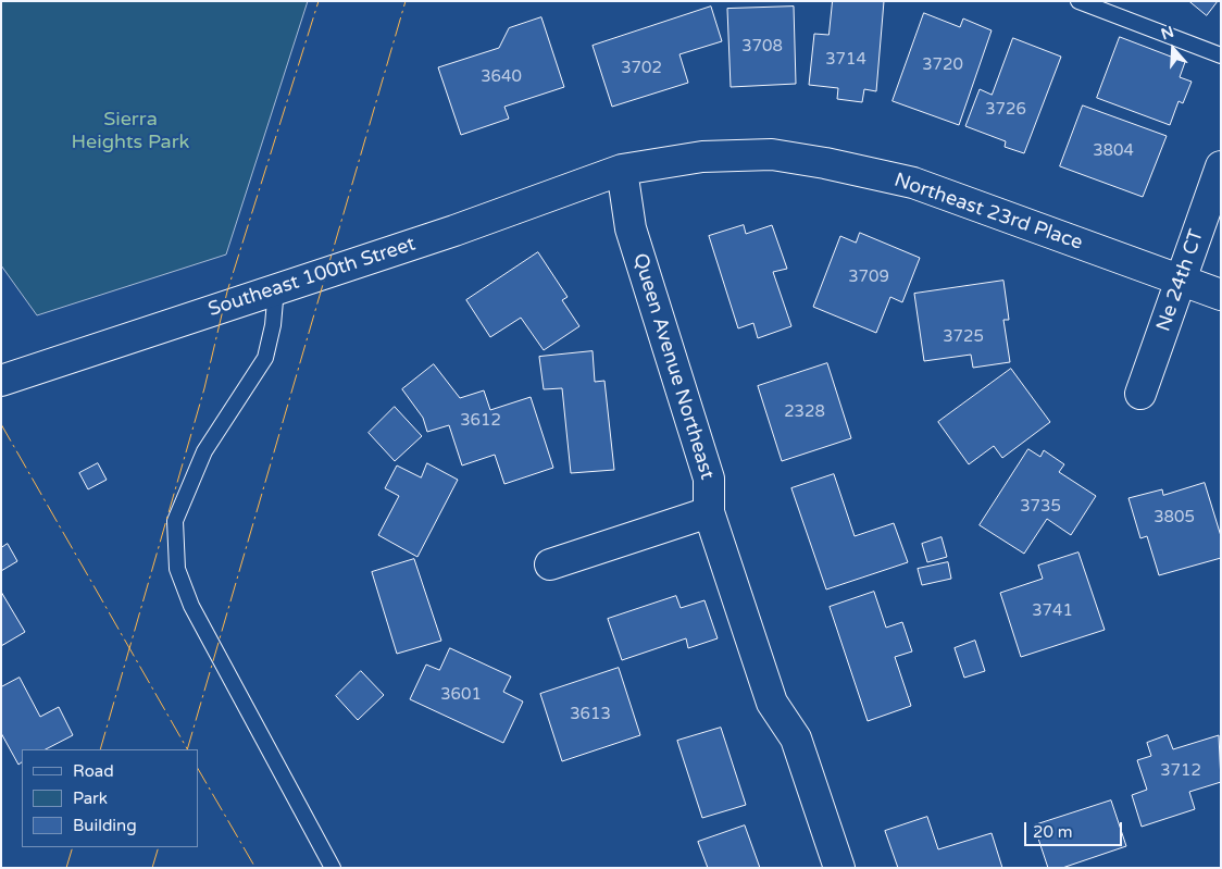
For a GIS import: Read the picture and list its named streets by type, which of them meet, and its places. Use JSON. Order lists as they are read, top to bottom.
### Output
{
  "streets": {
    "street": [
      "Northeast 23rd Place",
      "Southeast 100th Street",
      "Ne 24th CT",
      "Queen Avenue Northeast"
    ]
  },
  "crossings": [
    ["Northeast 23rd Place", "Southeast 100th Street"],
    ["Northeast 23rd Place", "Ne 24th CT"],
    ["Northeast 23rd Place", "Queen Avenue Northeast"],
    ["Southeast 100th Street", "Queen Avenue Northeast"]
  ],
  "parks": ["Sierra Heights Park"],
  "house_numbers": [
    "3708",
    "3714",
    "3720",
    "3702",
    "3640",
    "3726",
    "3804",
    "3709",
    "3725",
    "2328",
    "3612",
    "3735",
    "3805",
    "3741",
    "3601",
    "3613",
    "3712"
  ],
  "legend": ["Road", "Park", "Building"],
  "scale_bar": "20 m",
  "north": "top"
}
